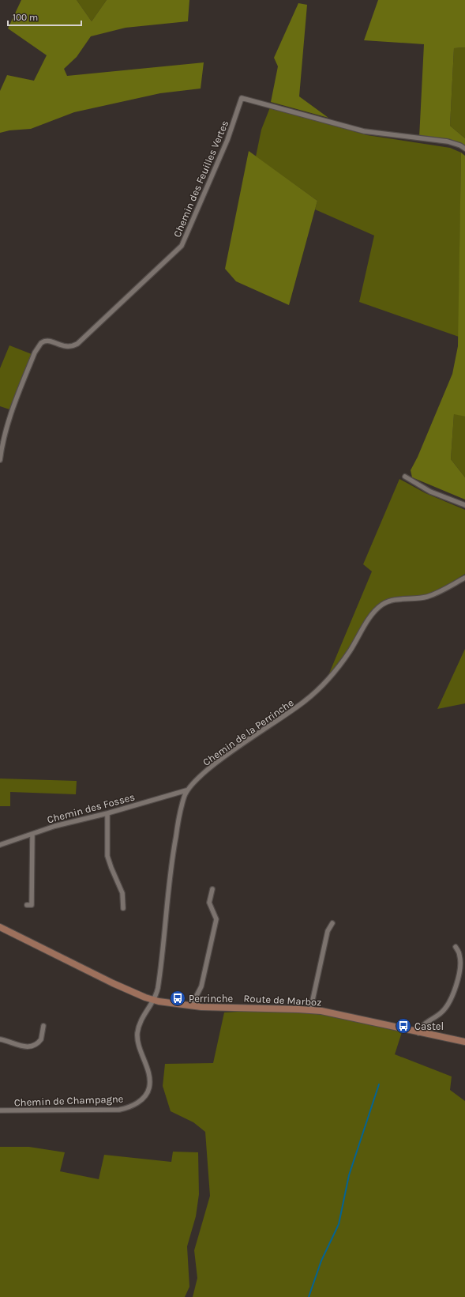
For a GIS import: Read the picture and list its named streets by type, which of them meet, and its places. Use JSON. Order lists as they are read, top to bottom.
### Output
{
  "streets": {
    "main road": ["Route de Marboz"],
    "street": [
      "Chemin des Feuilles Vertes",
      "Chemin de la Perrinche",
      "Chemin des Fosses",
      "Chemin de Champagne"
    ]
  },
  "crossings": [
    ["Chemin de la Perrinche", "Chemin des Fosses"],
    ["Route de Marboz", "Chemin de Champagne"]
  ],
  "places": {
    "bus stop": ["Perrinche", "Castel"]
  },
  "scale_bar": "100 m"
}
